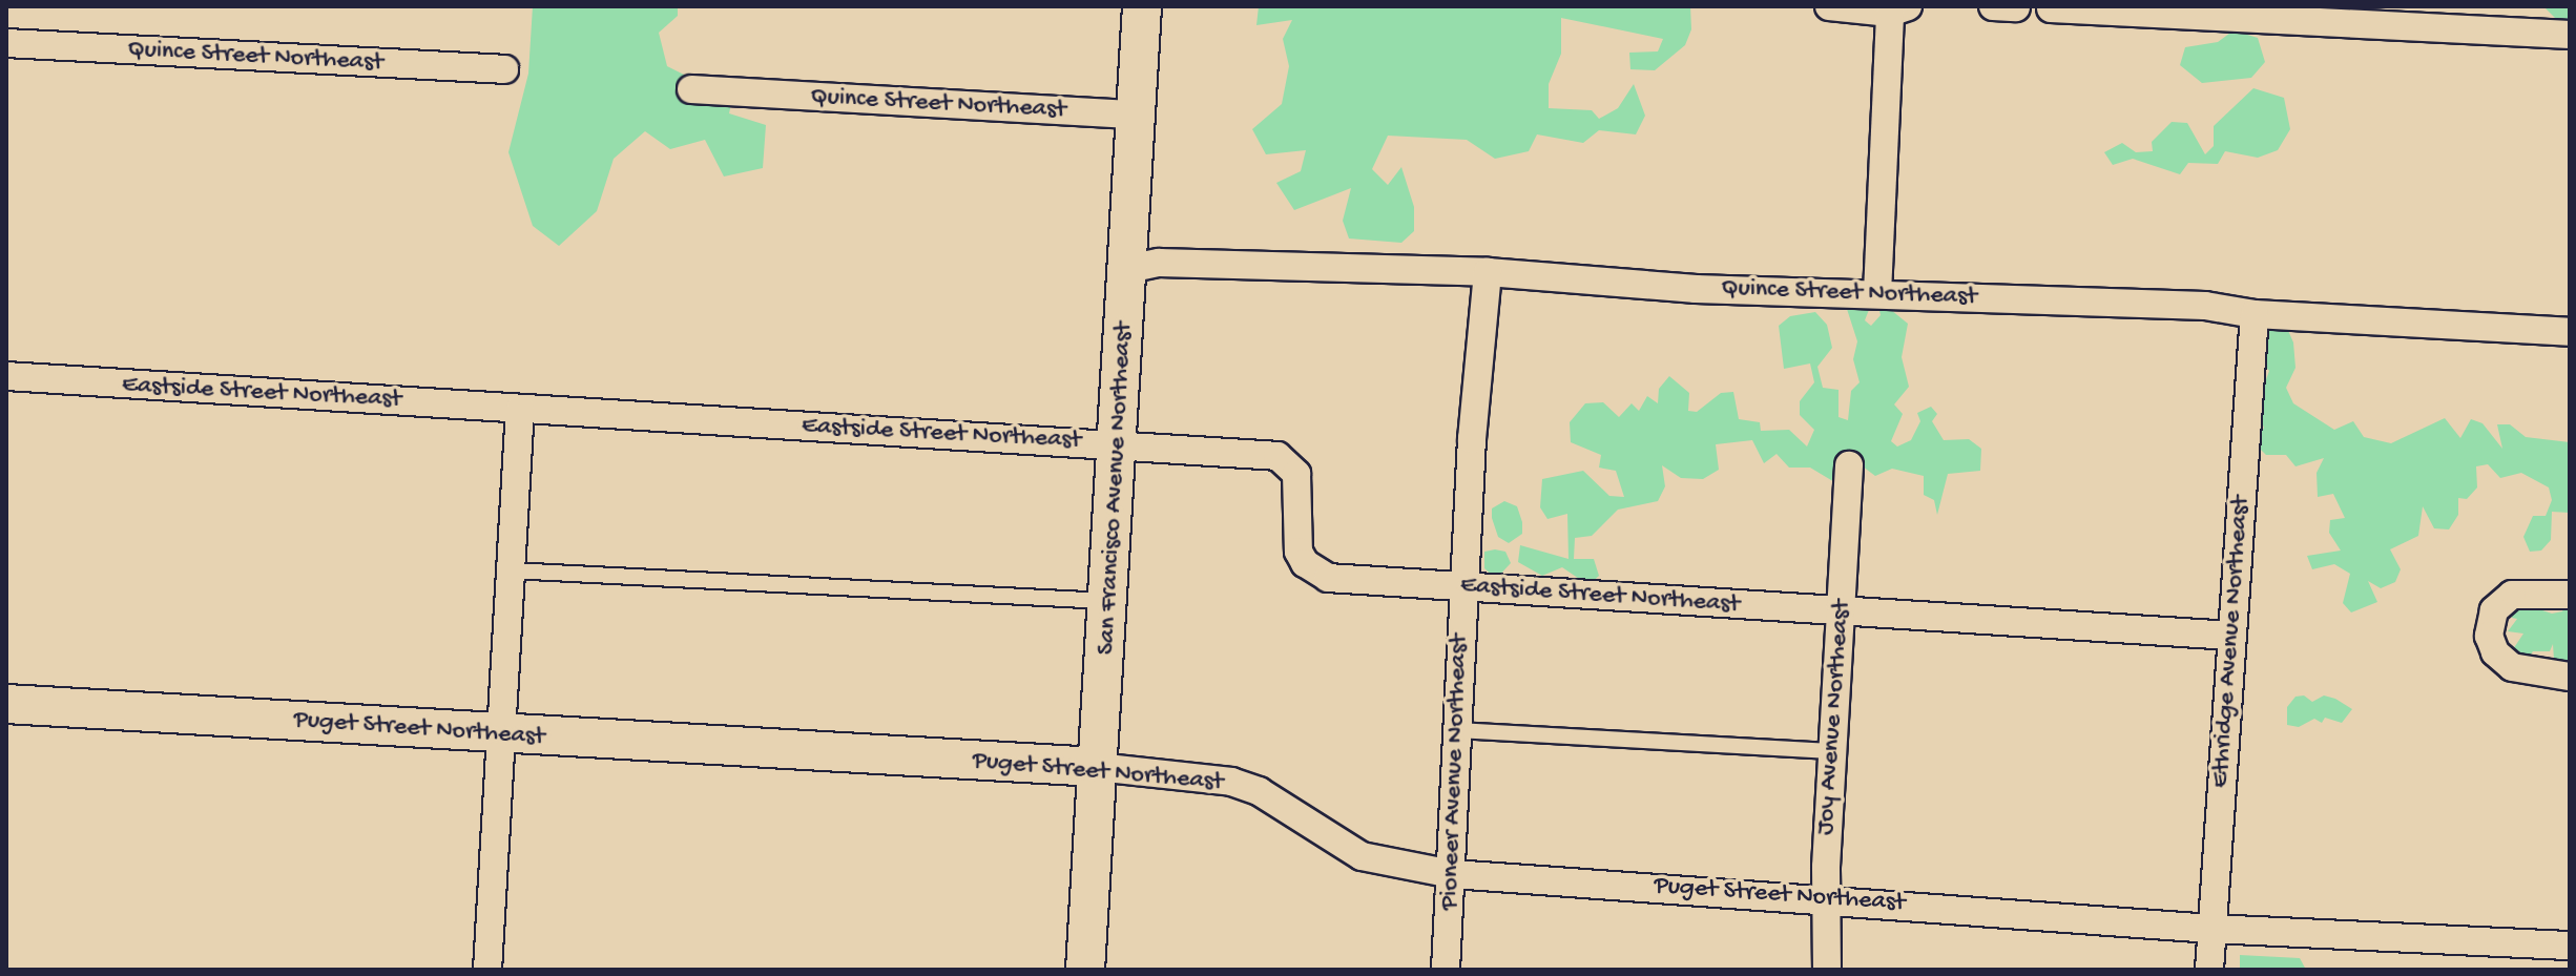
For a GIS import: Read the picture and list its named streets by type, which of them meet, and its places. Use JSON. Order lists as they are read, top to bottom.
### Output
{
  "streets": {
    "street": [
      "Quince Street Northeast",
      "Eastside Street Northeast",
      "San Francisco Avenue Northeast",
      "Ethridge Avenue Northeast",
      "Joy Avenue Northeast",
      "Puget Street Northeast",
      "Pioneer Avenue Northeast"
    ]
  },
  "crossings": [
    ["Quince Street Northeast", "San Francisco Avenue Northeast"],
    ["Quince Street Northeast", "Ethridge Avenue Northeast"],
    ["Quince Street Northeast", "Pioneer Avenue Northeast"],
    ["Eastside Street Northeast", "San Francisco Avenue Northeast"],
    ["Eastside Street Northeast", "Ethridge Avenue Northeast"],
    ["Eastside Street Northeast", "Joy Avenue Northeast"],
    ["Eastside Street Northeast", "Pioneer Avenue Northeast"],
    ["San Francisco Avenue Northeast", "Puget Street Northeast"],
    ["Ethridge Avenue Northeast", "Puget Street Northeast"],
    ["Joy Avenue Northeast", "Puget Street Northeast"],
    ["Puget Street Northeast", "Pioneer Avenue Northeast"]
  ]
}
